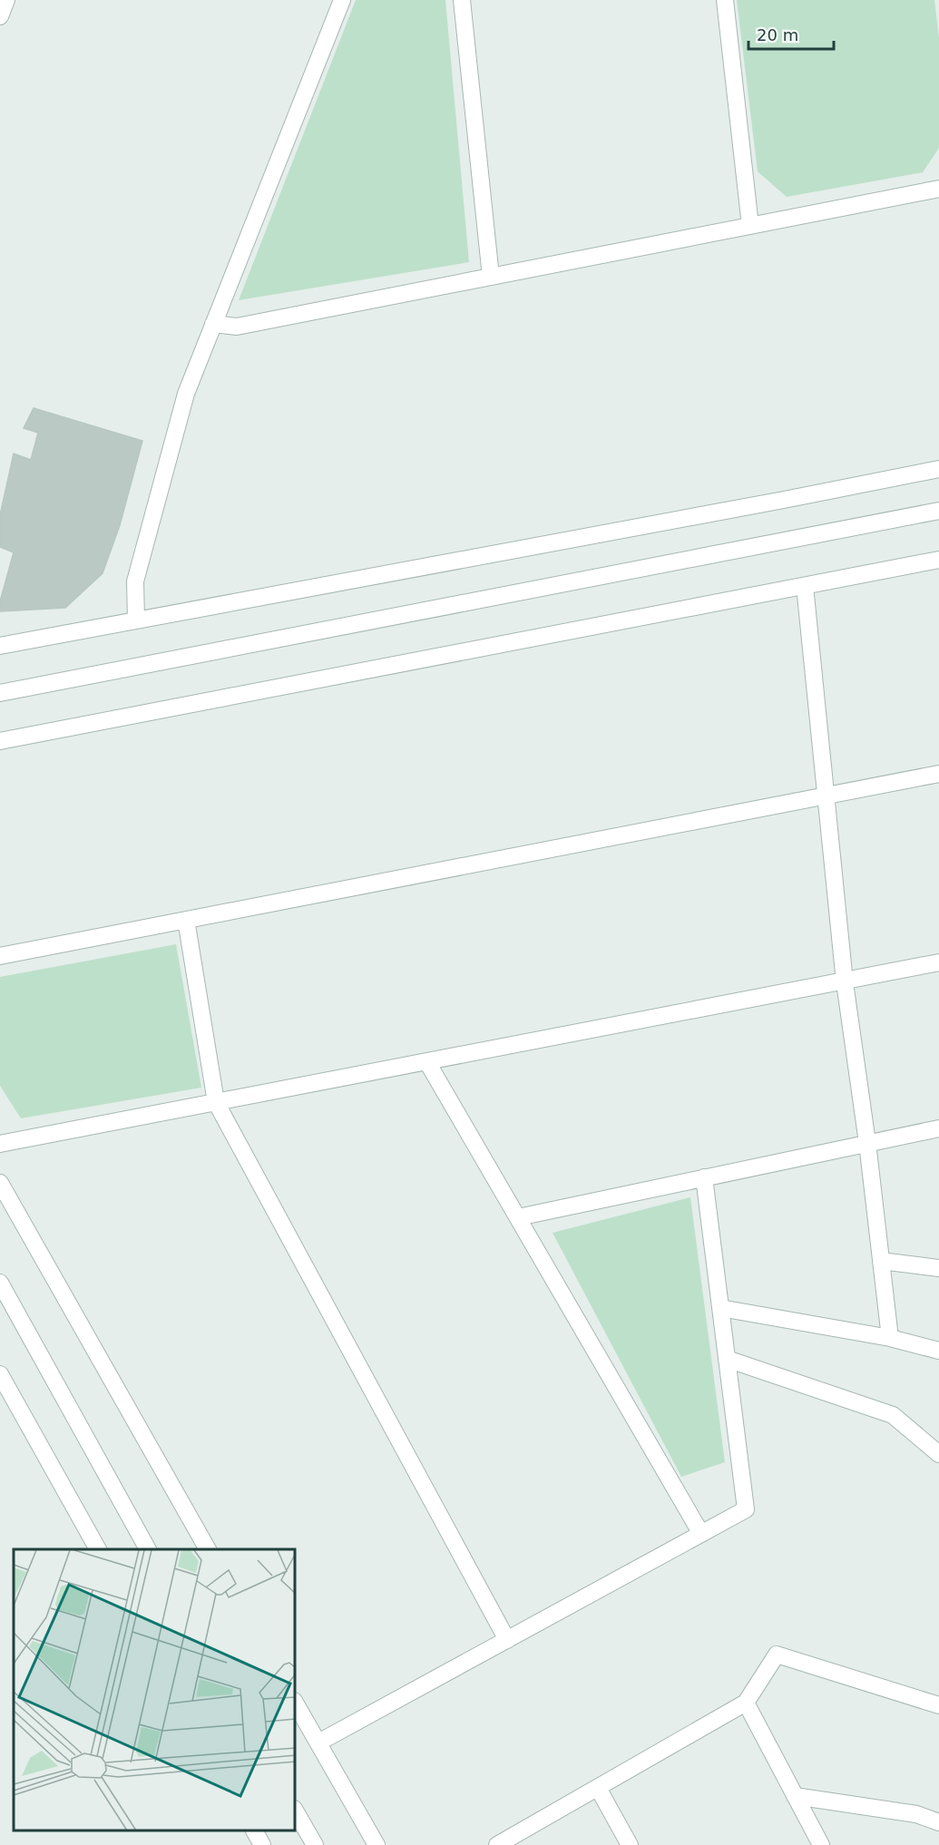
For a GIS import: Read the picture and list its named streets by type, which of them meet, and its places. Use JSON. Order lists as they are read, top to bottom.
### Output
{
  "scale_bar": "20 m"
}
